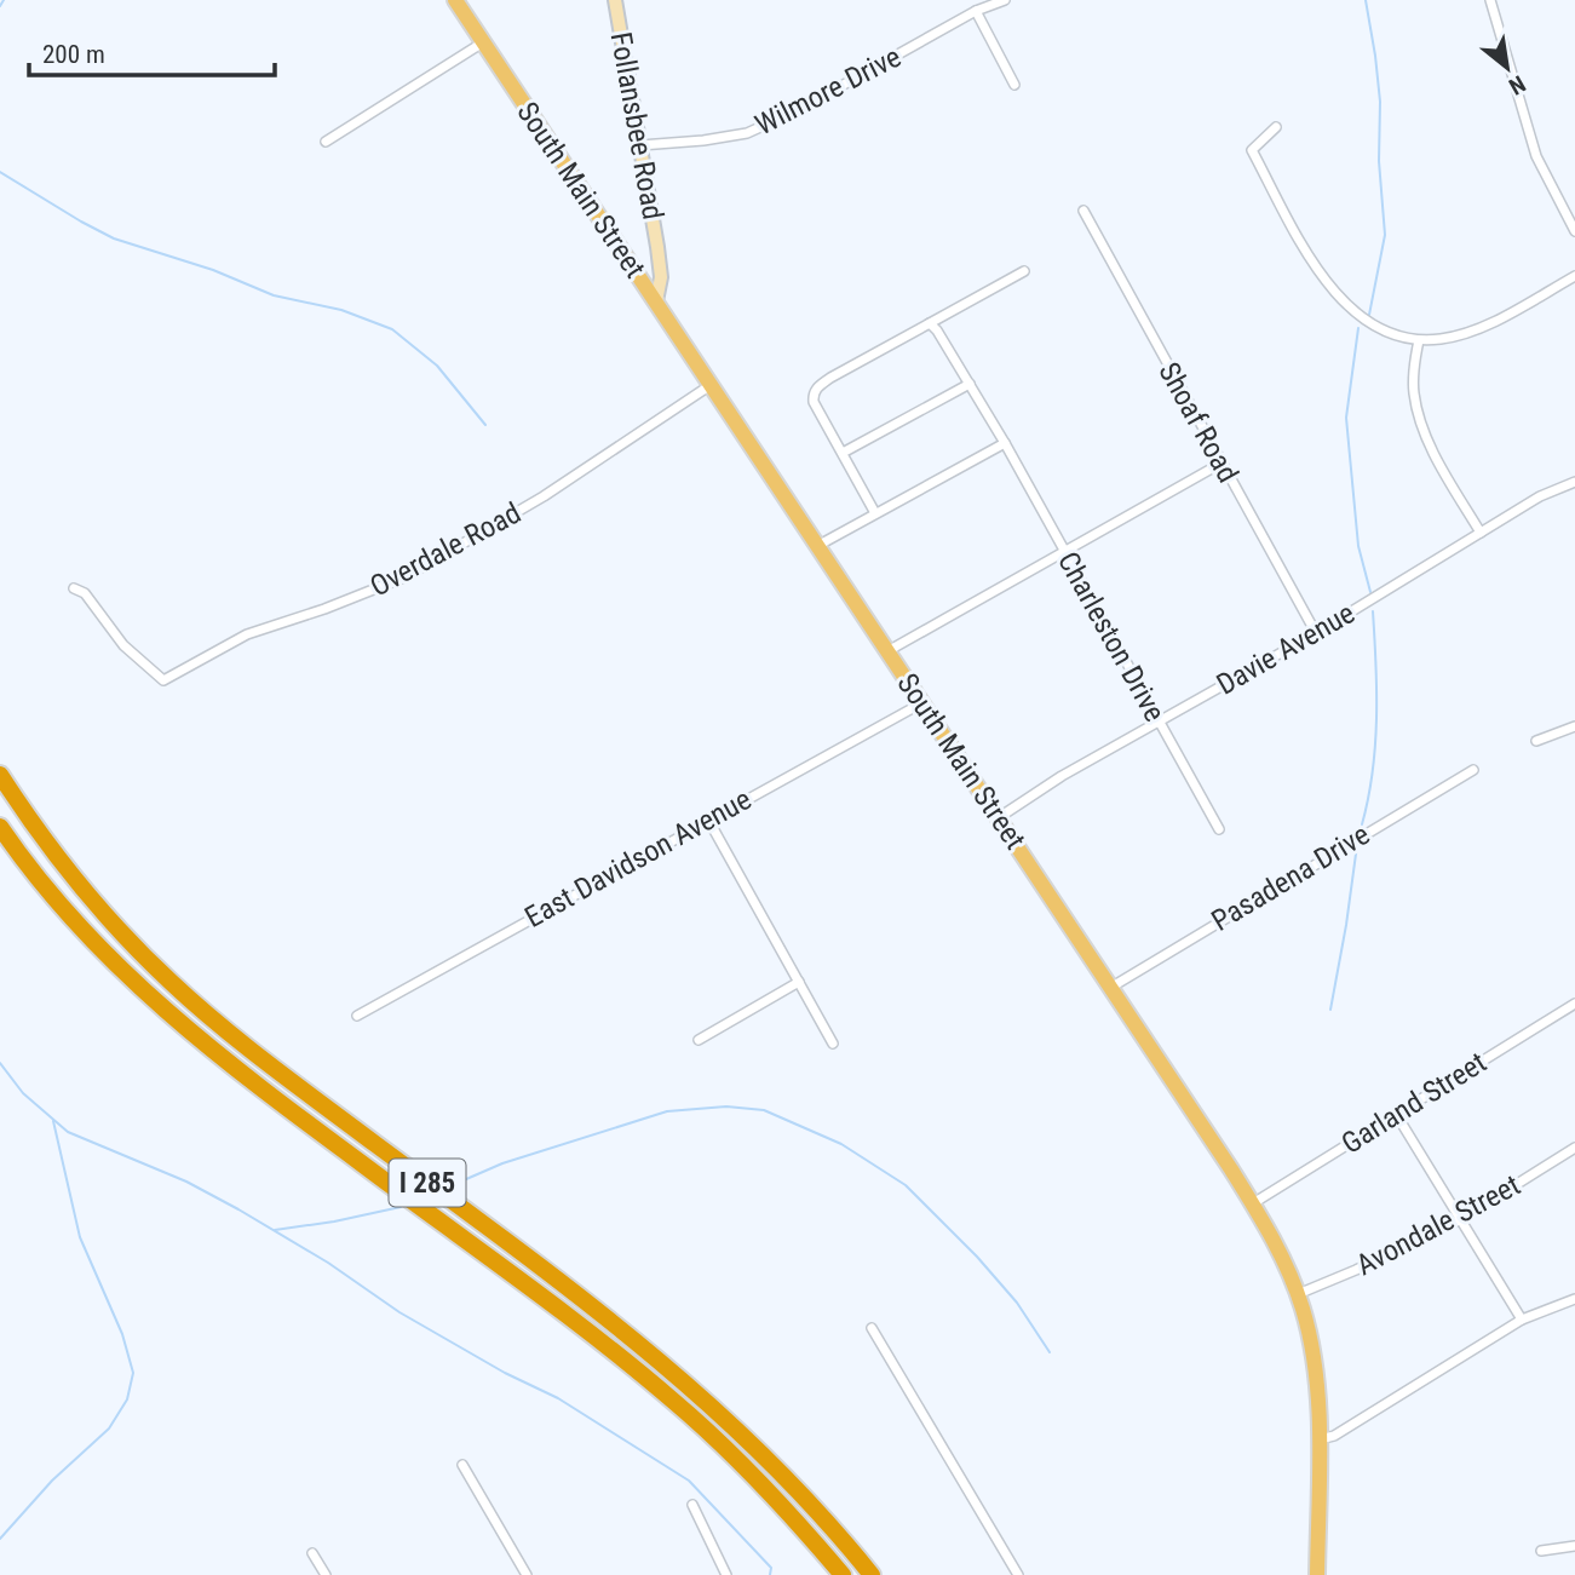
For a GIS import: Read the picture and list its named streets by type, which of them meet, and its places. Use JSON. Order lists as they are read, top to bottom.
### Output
{
  "streets": {
    "highway": ["I 285"],
    "main road": ["South Main Street"],
    "street": [
      "Wilmore Drive",
      "Follansbee Road",
      "Shoaf Road",
      "Overdale Road",
      "Charleston Drive",
      "Davie Avenue",
      "East Davidson Avenue",
      "Pasadena Drive",
      "Garland Street",
      "Avondale Street"
    ]
  },
  "crossings": [
    ["Wilmore Drive", "Follansbee Road"],
    ["Follansbee Road", "South Main Street"],
    ["South Main Street", "Overdale Road"],
    ["South Main Street", "Davie Avenue"],
    ["South Main Street", "East Davidson Avenue"],
    ["South Main Street", "Pasadena Drive"],
    ["South Main Street", "Garland Street"],
    ["South Main Street", "Avondale Street"],
    ["Shoaf Road", "Davie Avenue"],
    ["Charleston Drive", "Davie Avenue"]
  ],
  "scale_bar": "200 m",
  "north": "bottom right"
}
